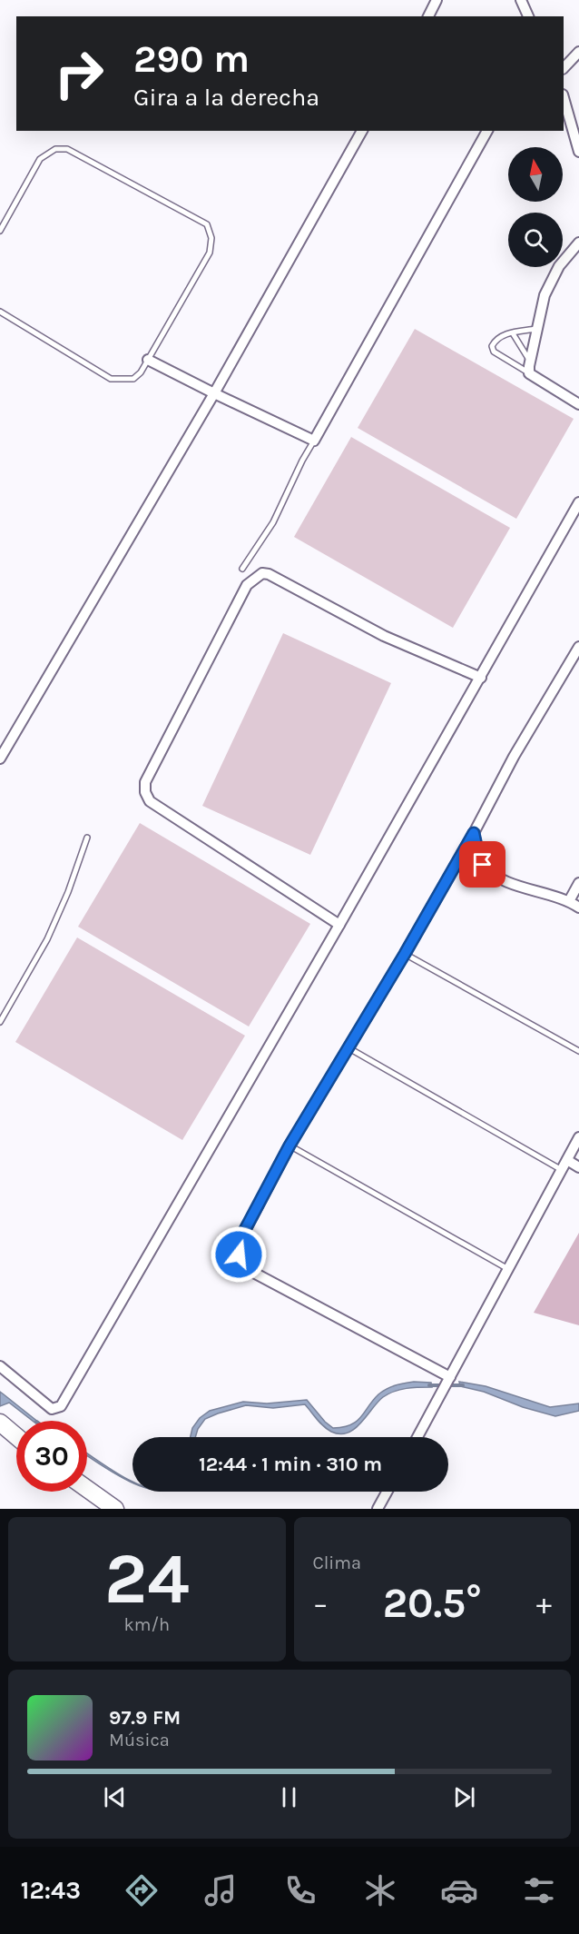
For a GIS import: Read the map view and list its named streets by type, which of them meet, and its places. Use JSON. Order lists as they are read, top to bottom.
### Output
{
  "north": "top",
  "page": {
    "turn": ["290 m", "Gira a la derecha"],
    "limit": "30",
    "trip": "12:44 · 1 min · 310 m",
    "tile": [
      ["24", "km/h"],
      "Clima"
    ],
    "heat": ["−", "20.5°", "+"],
    "song": ["97.9 FM", "Música"],
    "tabs": "12:43"
  }
}
